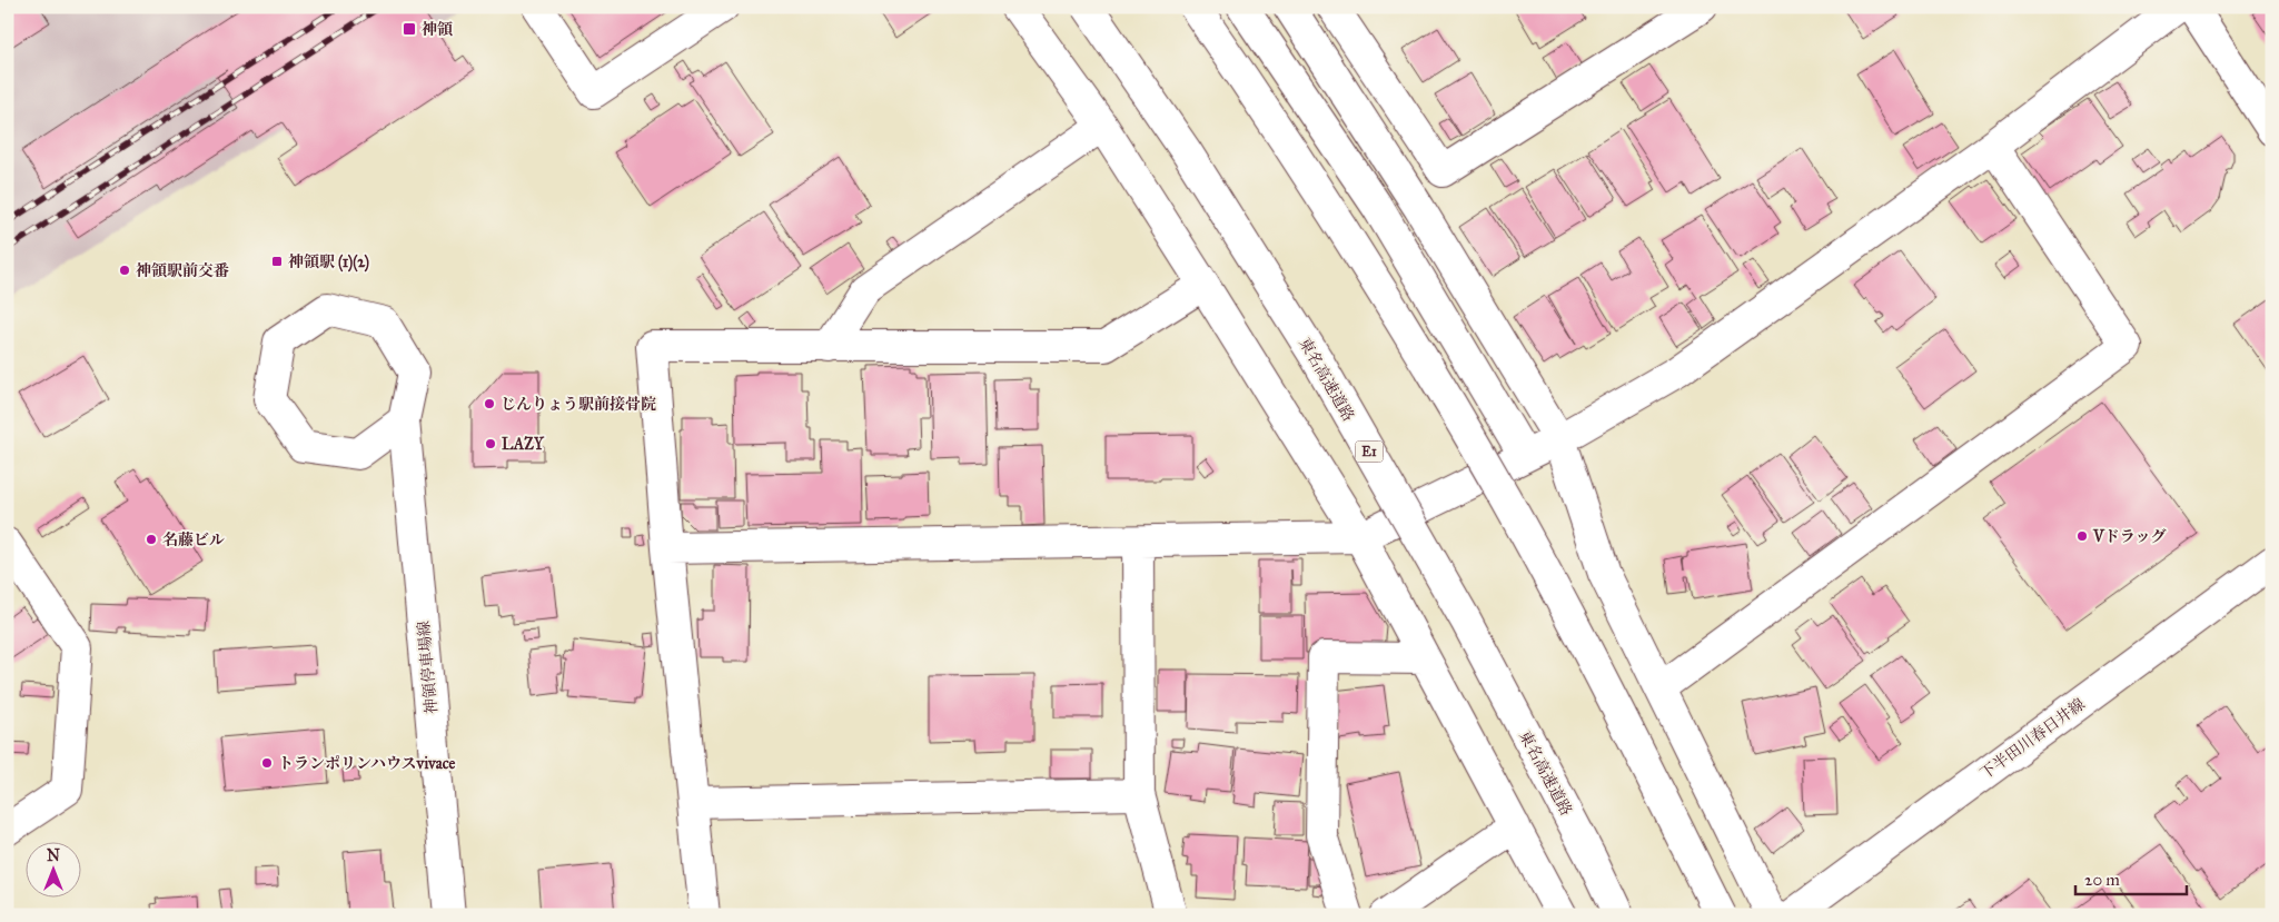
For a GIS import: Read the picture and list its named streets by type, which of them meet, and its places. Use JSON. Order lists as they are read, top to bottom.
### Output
{
  "streets": {
    "main road": [
      "東名高速道路",
      "E1",
      "神領停車場線",
      "下半田川春日井線"
    ]
  },
  "places": {
    "transit": ["神領", "神領駅 (1)(2)"],
    "other": [
      "神領駅前交番",
      "じんりょう駅前接骨院",
      "LAZY",
      "Vドラッグ",
      "名藤ビル",
      "トランポリンハウスvivace"
    ]
  },
  "scale_bar": "20 m",
  "north": "top"
}
